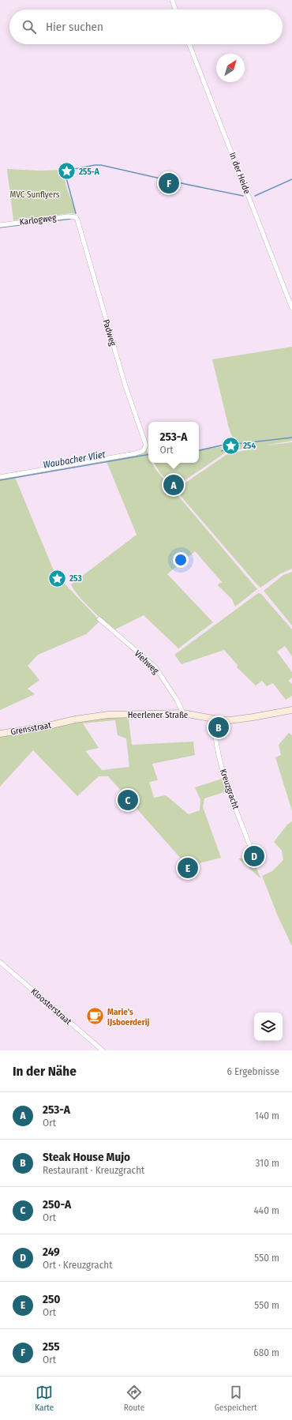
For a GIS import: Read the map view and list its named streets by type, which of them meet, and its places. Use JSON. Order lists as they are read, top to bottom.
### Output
{
  "streets": {
    "main road": ["Heerlener Straße", "Grensstraat"],
    "street": [
      "In der Heide",
      "Karlogweg",
      "Padweg",
      "Viehweg",
      "Kreuzgracht",
      "Kloosterstraat"
    ]
  },
  "crossings": [
    ["Karlogweg", "Padweg"],
    ["Viehweg", "Heerlener Straße"],
    ["Heerlener Straße", "Grensstraat"],
    ["Heerlener Straße", "Kreuzgracht"]
  ],
  "water": ["Waubacher Vliet"],
  "parks": ["MVC Sunflyers"],
  "places": {
    "place": ["255-A", "254", "253"],
    "cafe": ["Marie's IJsboerderij"]
  },
  "north": "top right",
  "page": {
    "search": "Hier suchen",
    "pins": [
      "F",
      "A",
      "B",
      "C",
      "D",
      "E"
    ],
    "popup": ["253-A", "Ort"],
    "heading": ["In der Nähe", "6 Ergebnisse"],
    "list": [
      {
        "mark": "A",
        "name": "253-A",
        "note": "Ort",
        "value": "140 m"
      },
      {
        "mark": "B",
        "name": "Steak House Mujo",
        "note": "Restaurant · Kreuzgracht",
        "value": "310 m"
      },
      {
        "mark": "C",
        "name": "250-A",
        "note": "Ort",
        "value": "440 m"
      },
      {
        "mark": "D",
        "name": "249",
        "note": "Ort · Kreuzgracht",
        "value": "550 m"
      },
      {
        "mark": "E",
        "name": "250",
        "note": "Ort",
        "value": "550 m"
      },
      {
        "mark": "F",
        "name": "255",
        "note": "Ort",
        "value": "680 m"
      }
    ],
    "nav": ["Karte", "Route", "Gespeichert"]
  }
}
